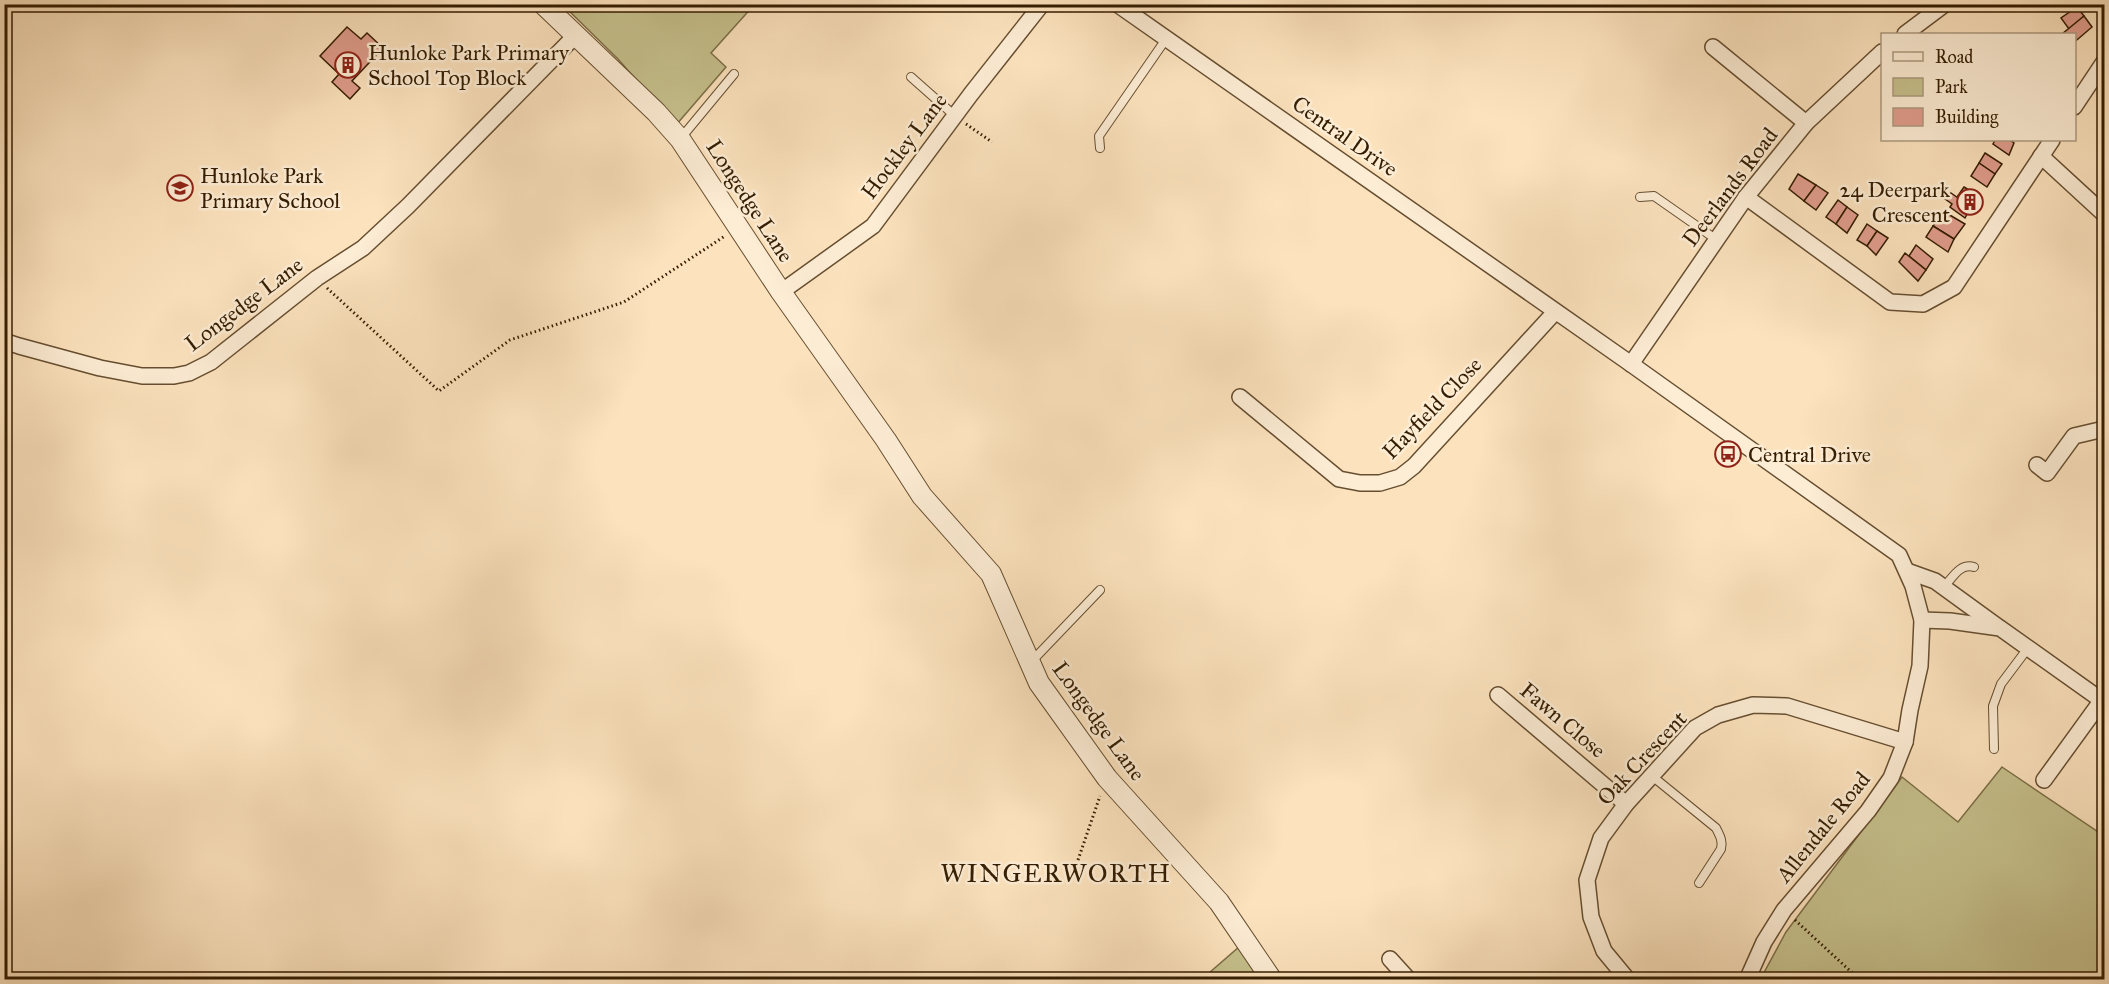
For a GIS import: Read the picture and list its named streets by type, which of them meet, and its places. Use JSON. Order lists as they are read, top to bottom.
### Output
{
  "streets": {
    "street": [
      "Central Drive",
      "Hockley Lane",
      "Deerlands Road",
      "Longedge Lane",
      "Hayfield Close",
      "Fawn Close",
      "Oak Crescent",
      "Allendale Road"
    ]
  },
  "crossings": [
    ["Central Drive", "Deerlands Road"],
    ["Central Drive", "Hayfield Close"],
    ["Central Drive", "Allendale Road"],
    ["Hockley Lane", "Longedge Lane"],
    ["Fawn Close", "Oak Crescent"],
    ["Oak Crescent", "Allendale Road"]
  ],
  "districts": ["WINGERWORTH"],
  "places": {
    "building": ["Hunloke Park Primary School Top Block", "24 Deerpark Crescent"],
    "school or university": ["Hunloke Park Primary School"],
    "bus stop": ["Central Drive"]
  },
  "legend": ["Road", "Park", "Building"]
}
